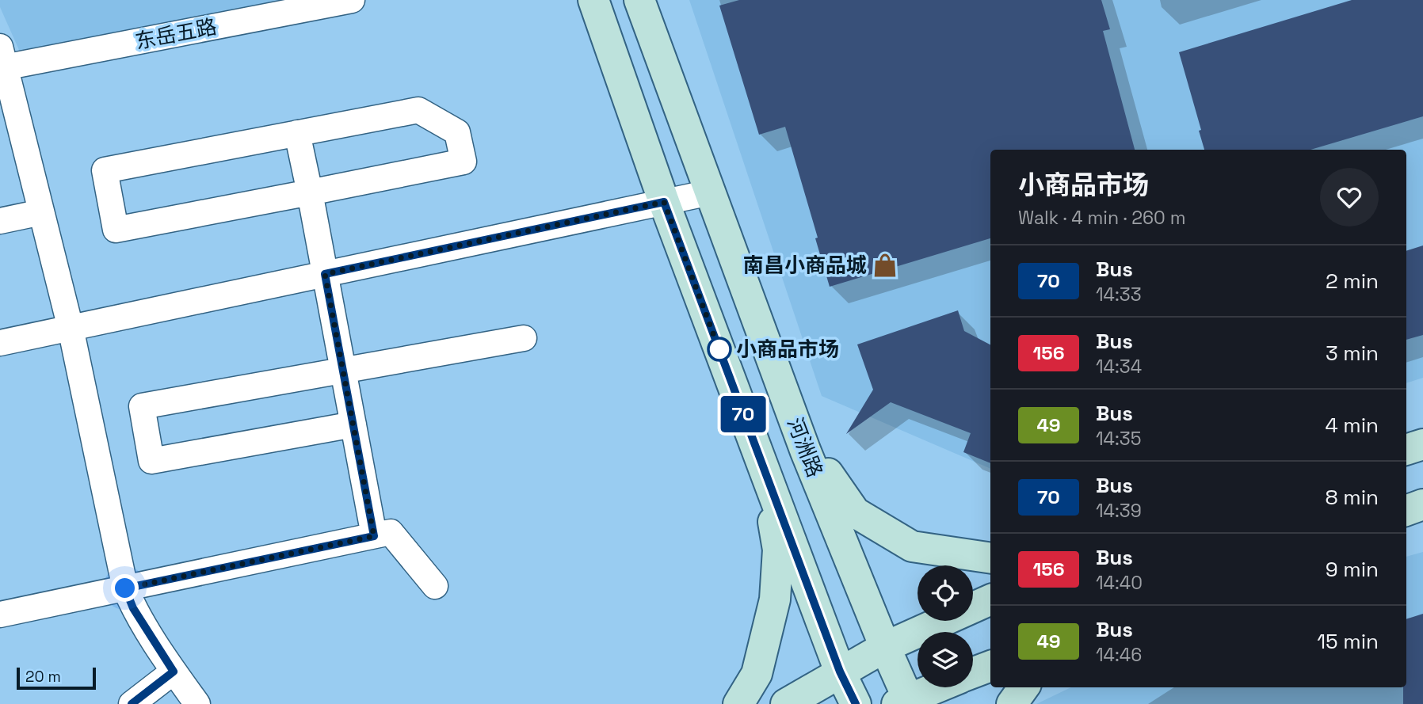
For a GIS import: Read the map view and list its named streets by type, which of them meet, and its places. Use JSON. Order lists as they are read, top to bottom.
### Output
{
  "streets": {
    "main road": ["河洲路"],
    "street": ["东岳五路"]
  },
  "places": {
    "shop": ["南昌小商品城"],
    "other": ["小商品市场"]
  },
  "lines": ["bus line 70"],
  "scale_bar": "20 m",
  "page": {
    "on_map": "70",
    "heading": ["小商品市场", "Walk · 4 min · 260 m"],
    "list": [
      {
        "mark": "70",
        "name": "Bus",
        "note": "14:33",
        "value": "2 min"
      },
      {
        "mark": "156",
        "name": "Bus",
        "note": "14:34",
        "value": "3 min"
      },
      {
        "mark": "49",
        "name": "Bus",
        "note": "14:35",
        "value": "4 min"
      },
      {
        "mark": "70",
        "name": "Bus",
        "note": "14:39",
        "value": "8 min"
      },
      {
        "mark": "156",
        "name": "Bus",
        "note": "14:40",
        "value": "9 min"
      },
      {
        "mark": "49",
        "name": "Bus",
        "note": "14:46",
        "value": "15 min"
      }
    ],
    "scale": "20 m"
  }
}
